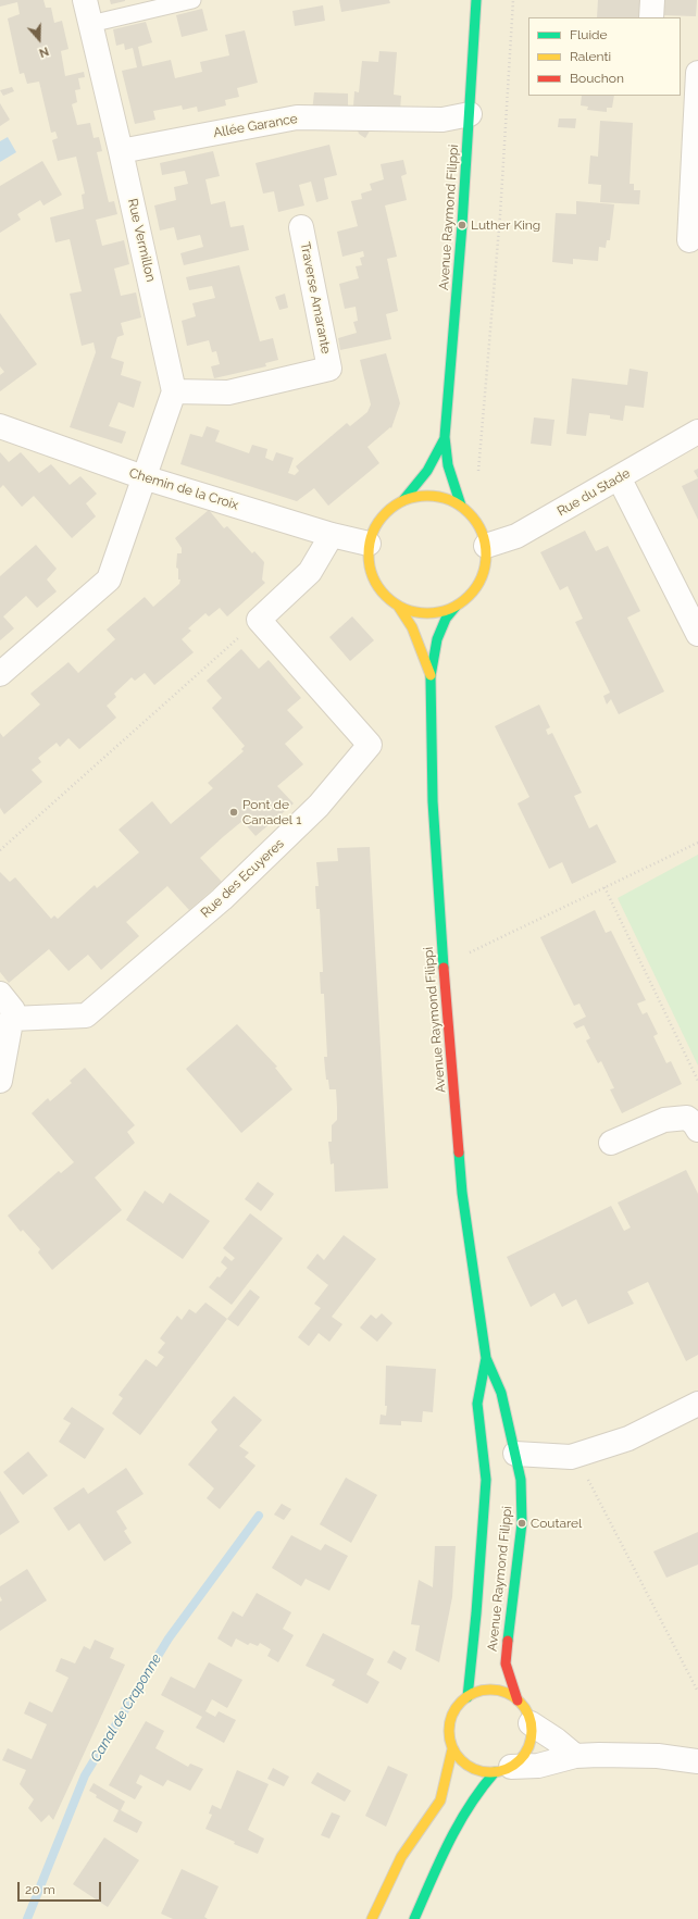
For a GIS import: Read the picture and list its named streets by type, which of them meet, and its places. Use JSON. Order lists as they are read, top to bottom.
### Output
{
  "streets": {
    "main road": ["Avenue Raymond Filippi"],
    "street": [
      "Allée Garance",
      "Rue Vermillon",
      "Traverse Amarante",
      "Chemin de la Croix",
      "Rue du Stade",
      "Rue des Ecuyeres"
    ]
  },
  "crossings": [
    ["Allée Garance", "Avenue Raymond Filippi"],
    ["Allée Garance", "Rue Vermillon"],
    ["Avenue Raymond Filippi", "Chemin de la Croix"],
    ["Avenue Raymond Filippi", "Rue du Stade"],
    ["Rue Vermillon", "Traverse Amarante"],
    ["Chemin de la Croix", "Rue du Stade"]
  ],
  "water": ["Canal de Craponne"],
  "places": ["Luther King", "Pont de Canadel 1", "Coutarel"],
  "legend": ["Fluide", "Ralenti", "Bouchon"],
  "scale_bar": "20 m",
  "north": "bottom"
}
